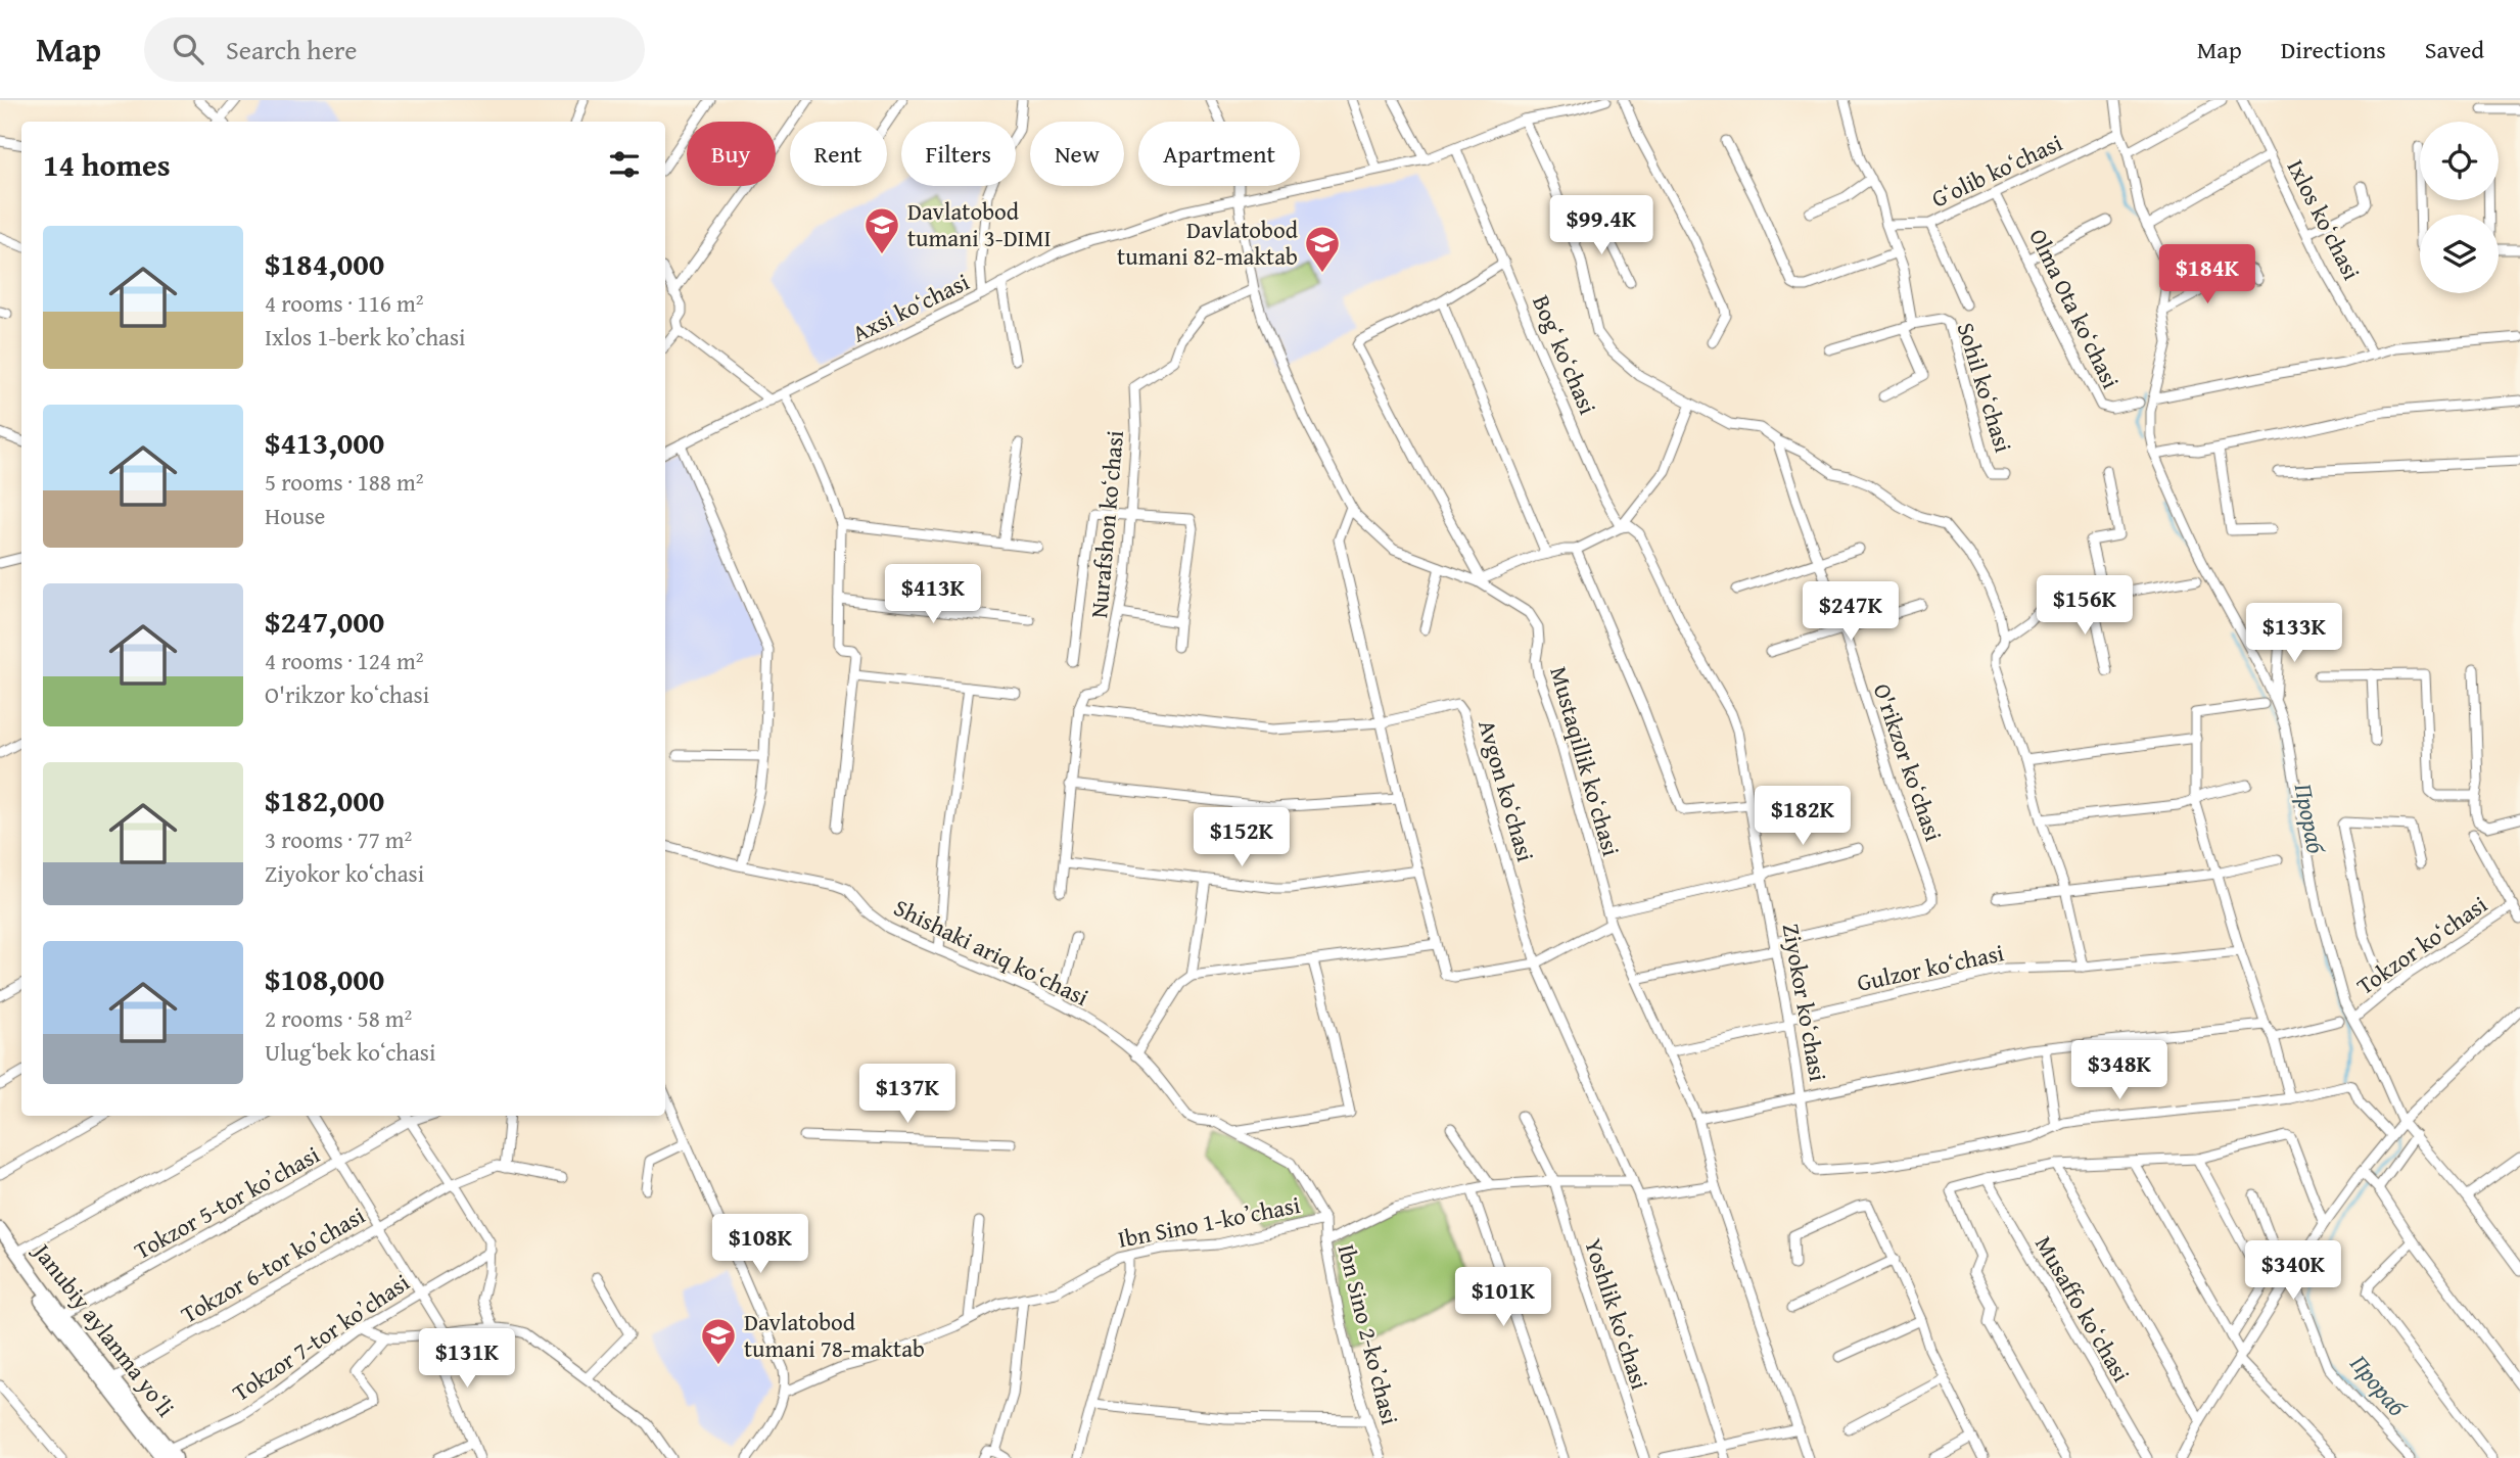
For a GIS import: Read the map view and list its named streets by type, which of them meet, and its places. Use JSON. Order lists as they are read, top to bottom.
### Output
{
  "streets": {
    "highway": ["Janubiy aylanma yoʻli"],
    "street": [
      "Gʻolib koʻchasi",
      "Ixlos koʻchasi",
      "Axsi koʻchasi",
      "Olma Ota koʻchasi",
      "Bogʻ koʻchasi",
      "Sohil koʻchasi",
      "Nurafshon koʻchasi",
      "Mustaqillik koʻchasi",
      "O'rikzor koʻchasi",
      "Avgon koʻchasi",
      "Tokzor koʻchasi",
      "Shishaki ariq koʻchasi",
      "Gulzor koʻchasi",
      "Ziyokor koʻchasi",
      "Tokzor 5-tor koʼchasi",
      "Ibn Sino 1-koʼchasi",
      "Tokzor 6-tor koʼchasi",
      "Musaffo koʻchasi",
      "Yoshlik koʻchasi",
      "Ibn Sino 2-koʼchasi",
      "Tokzor 7-tor koʼchasi"
    ]
  },
  "crossings": [
    ["Gʻolib koʻchasi", "Olma Ota koʻchasi"],
    ["Axsi koʻchasi", "Bogʻ koʻchasi"],
    ["Axsi koʻchasi", "Mustaqillik koʻchasi"],
    ["Bogʻ koʻchasi", "Ziyokor koʻchasi"],
    ["Nurafshon koʻchasi", "Mustaqillik koʻchasi"],
    ["Nurafshon koʻchasi", "Avgon koʻchasi"],
    ["Mustaqillik koʻchasi", "Gulzor koʻchasi"],
    ["O'rikzor koʻchasi", "Ziyokor koʻchasi"],
    ["Shishaki ariq koʻchasi", "Ibn Sino 1-koʼchasi"],
    ["Shishaki ariq koʻchasi", "Ibn Sino 2-koʼchasi"],
    ["Gulzor koʻchasi", "Ziyokor koʻchasi"],
    ["Tokzor 5-tor koʼchasi", "Janubiy aylanma yoʻli"],
    ["Ibn Sino 1-koʼchasi", "Ibn Sino 2-koʼchasi"],
    ["Tokzor 6-tor koʼchasi", "Janubiy aylanma yoʻli"],
    ["Janubiy aylanma yoʻli", "Tokzor 7-tor koʼchasi"]
  ],
  "water": ["Прораб"],
  "places": {
    "school or university": ["Davlatobod tumani 3-DIMI", "Davlatobod tumani 82-maktab", "Davlatobod tumani 78-maktab"]
  },
  "page": {
    "header": "Map",
    "search": "Search here",
    "nav": ["Map", "Directions", "Saved"],
    "chip": [
      "Buy",
      "Rent",
      "Filters",
      "New",
      "Apartment"
    ],
    "heading": "14 homes",
    "price": [
      "$99.4K",
      "$184K",
      "$413K",
      "$156K",
      "$247K",
      "$133K",
      "$182K",
      "$152K",
      "$348K",
      "$137K",
      "$108K",
      "$340K",
      "$101K",
      "$131K"
    ],
    "list": [
      {
        "name": "$184,000",
        "note": "4 rooms · 116 m² · Ixlos 1-berk koʼchasi"
      },
      {
        "name": "$413,000",
        "note": "5 rooms · 188 m² · House"
      },
      {
        "name": "$247,000",
        "note": "4 rooms · 124 m² · O'rikzor koʻchasi"
      },
      {
        "name": "$182,000",
        "note": "3 rooms · 77 m² · Ziyokor koʻchasi"
      },
      {
        "name": "$108,000",
        "note": "2 rooms · 58 m² · Ulugʻbek koʻchasi"
      }
    ]
  }
}
